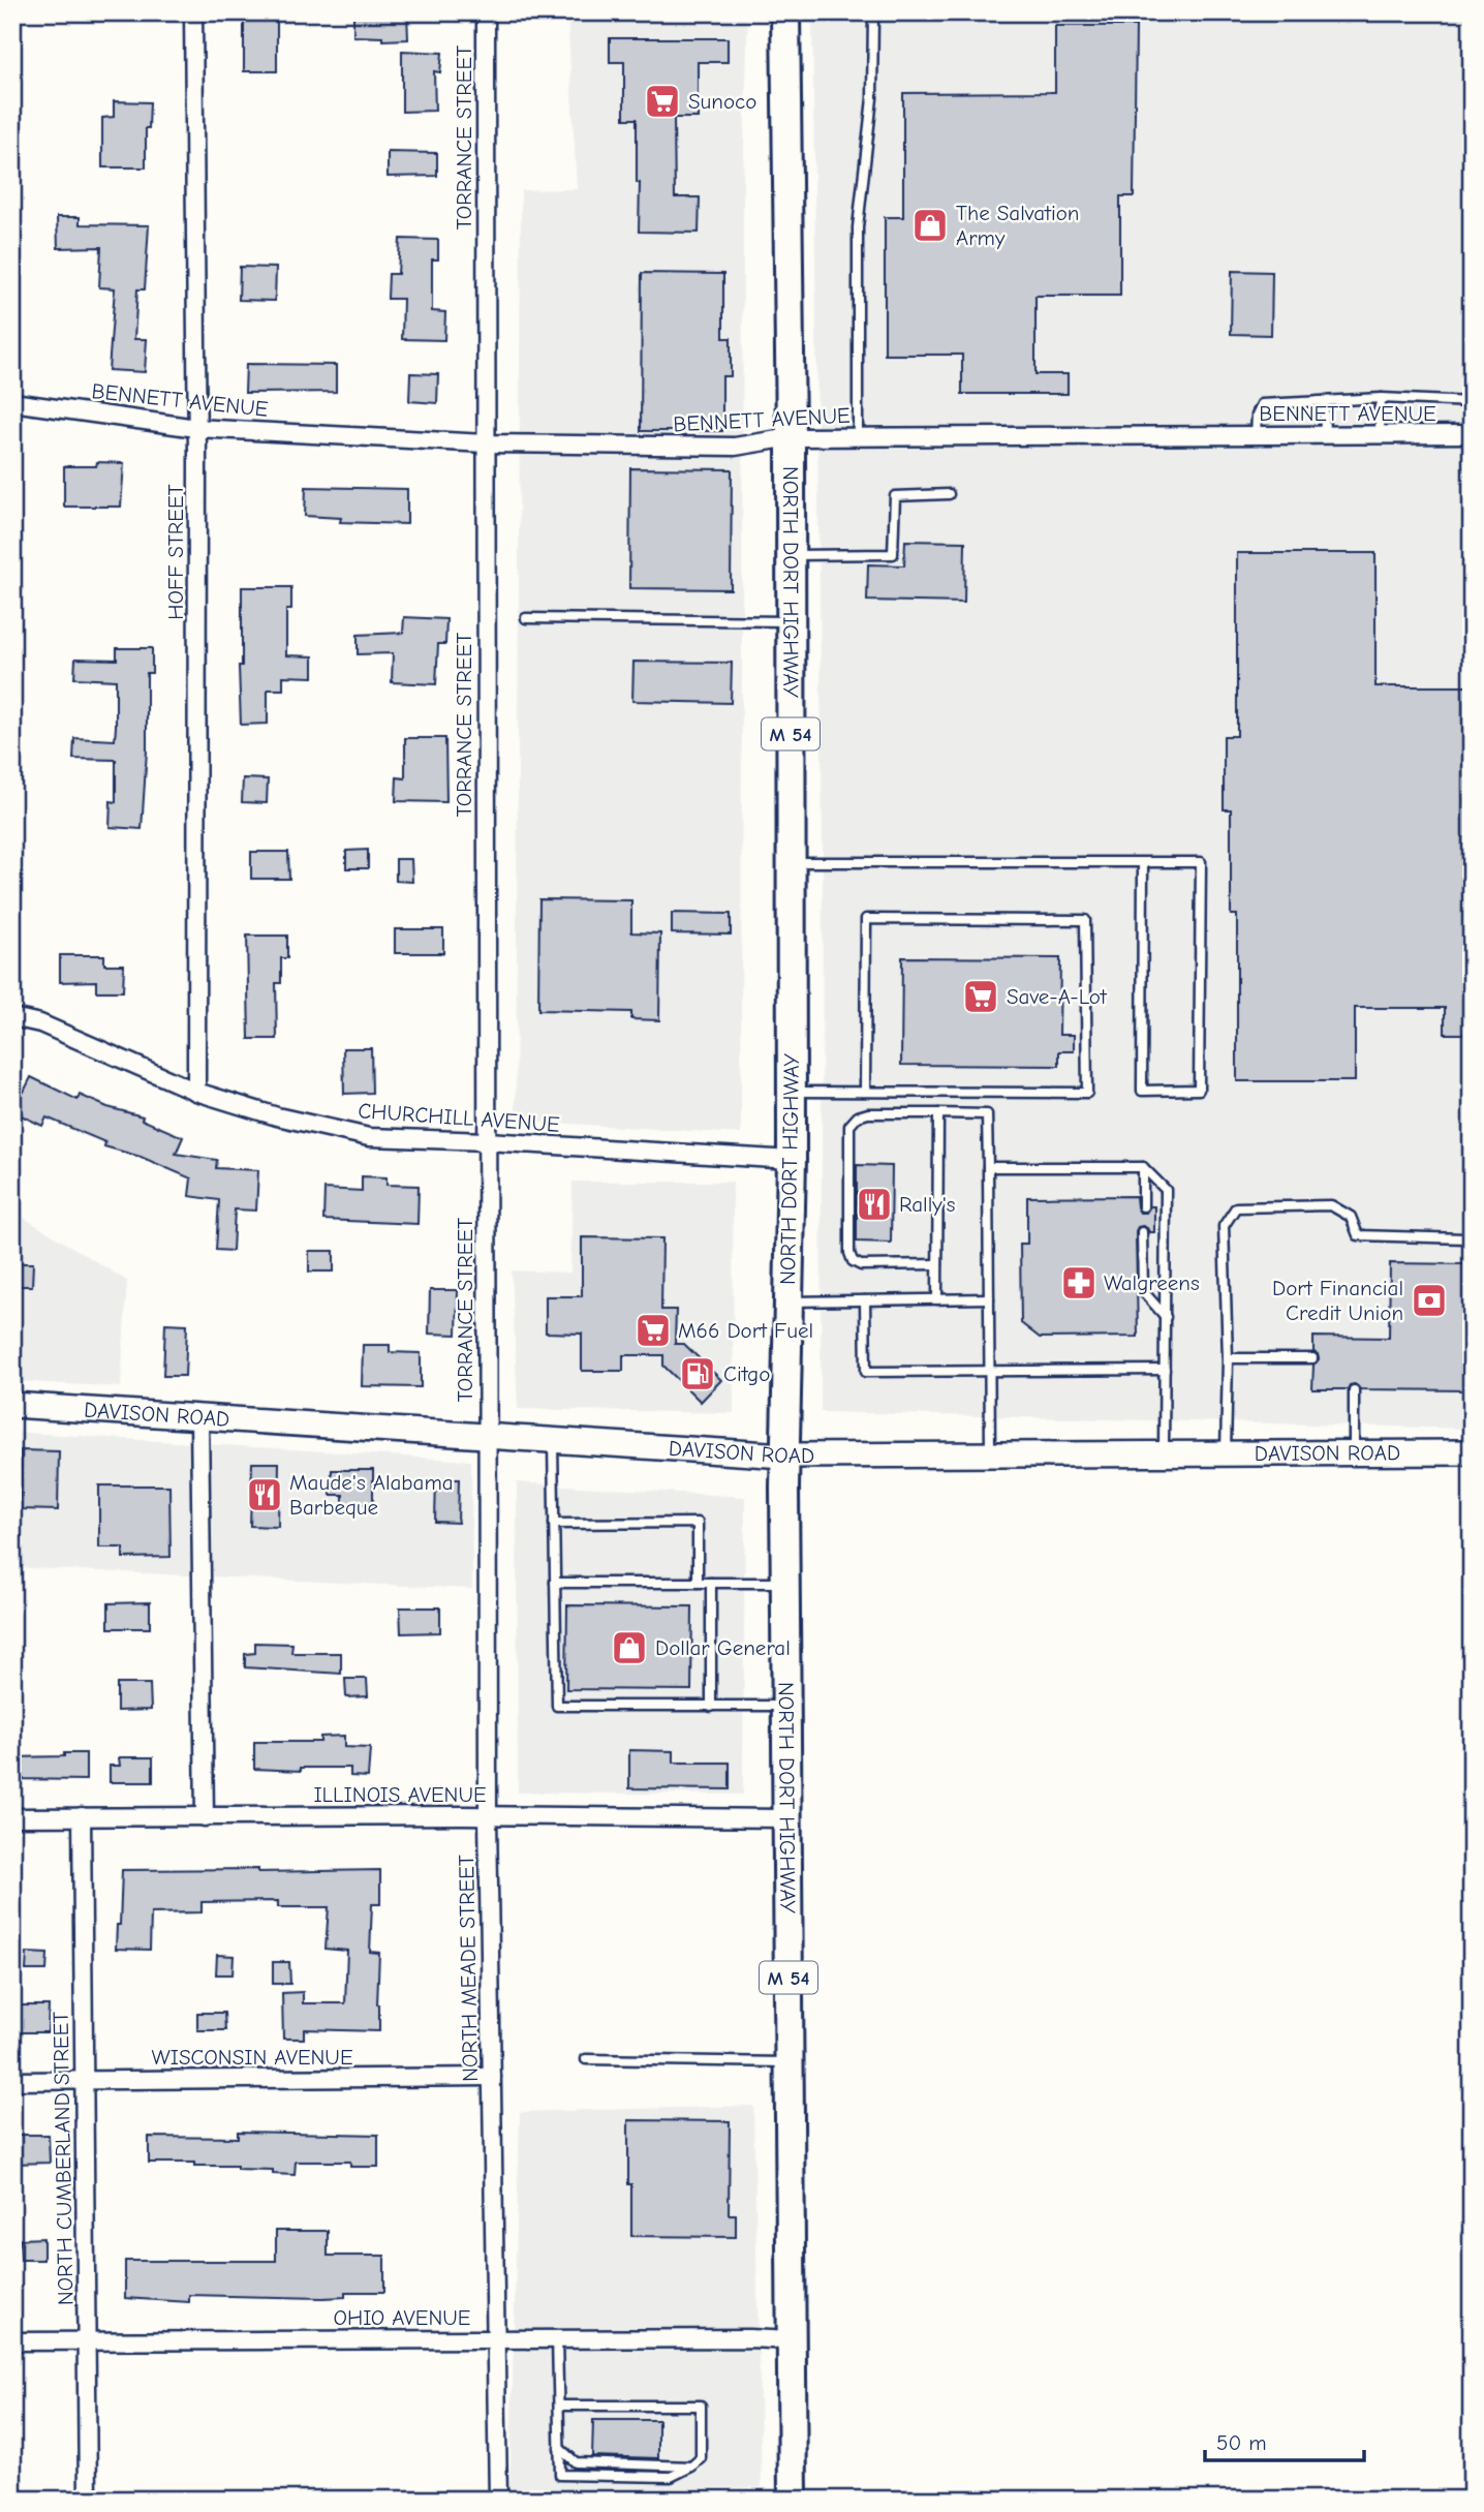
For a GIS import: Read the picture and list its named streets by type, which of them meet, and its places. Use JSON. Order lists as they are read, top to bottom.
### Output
{
  "streets": {
    "main road": ["NORTH DORT HIGHWAY", "M 54", "DAVISON ROAD"],
    "street": [
      "TORRANCE STREET",
      "BENNETT AVENUE",
      "HOFF STREET",
      "CHURCHILL AVENUE",
      "ILLINOIS AVENUE",
      "NORTH MEADE STREET",
      "WISCONSIN AVENUE",
      "NORTH CUMBERLAND STREET",
      "OHIO AVENUE"
    ]
  },
  "crossings": [
    ["TORRANCE STREET", "BENNETT AVENUE"],
    ["TORRANCE STREET", "CHURCHILL AVENUE"],
    ["TORRANCE STREET", "DAVISON ROAD"],
    ["TORRANCE STREET", "NORTH MEADE STREET"],
    ["BENNETT AVENUE", "HOFF STREET"],
    ["BENNETT AVENUE", "NORTH DORT HIGHWAY"],
    ["HOFF STREET", "CHURCHILL AVENUE"],
    ["NORTH DORT HIGHWAY", "CHURCHILL AVENUE"],
    ["NORTH DORT HIGHWAY", "DAVISON ROAD"],
    ["NORTH DORT HIGHWAY", "ILLINOIS AVENUE"],
    ["NORTH DORT HIGHWAY", "OHIO AVENUE"],
    ["DAVISON ROAD", "NORTH MEADE STREET"],
    ["ILLINOIS AVENUE", "NORTH MEADE STREET"],
    ["ILLINOIS AVENUE", "NORTH CUMBERLAND STREET"],
    ["NORTH MEADE STREET", "WISCONSIN AVENUE"],
    ["NORTH MEADE STREET", "OHIO AVENUE"],
    ["WISCONSIN AVENUE", "NORTH CUMBERLAND STREET"],
    ["NORTH CUMBERLAND STREET", "OHIO AVENUE"]
  ],
  "places": {
    "supermarket": ["Sunoco", "Save-A-Lot", "M66 Dort Fuel"],
    "shop": ["The Salvation Army", "Dollar General"],
    "restaurant": ["Rally's", "Maude's Alabama Barbeque"],
    "pharmacy": ["Walgreens"],
    "bank": ["Dort Financial Credit Union"],
    "fuel station": ["Citgo"]
  },
  "scale_bar": "50 m"
}
